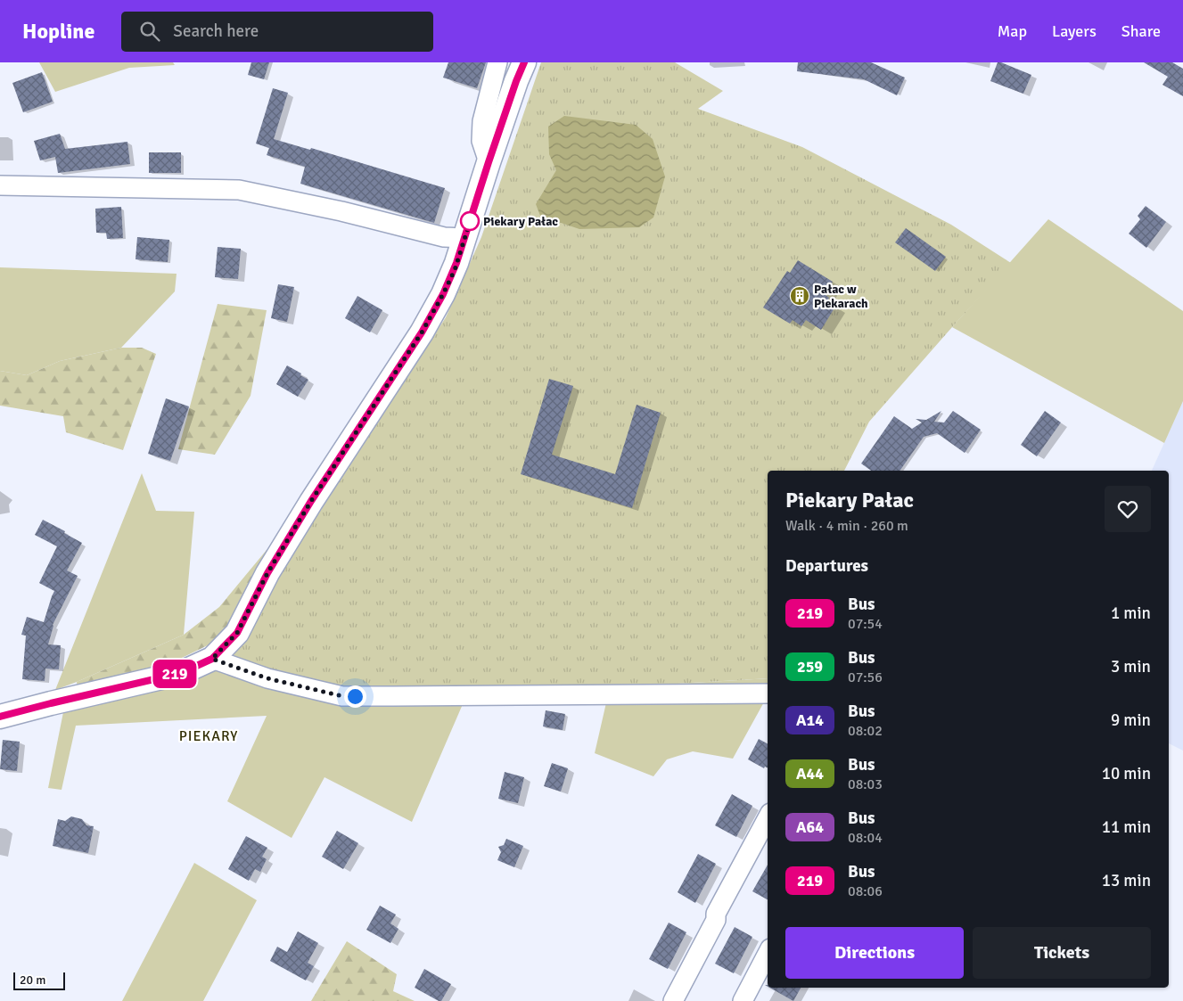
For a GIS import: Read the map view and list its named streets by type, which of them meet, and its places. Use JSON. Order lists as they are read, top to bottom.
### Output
{
  "districts": ["PIEKARY"],
  "places": {
    "other": ["Piekary Pałac"],
    "building": ["Pałac w Piekarach"]
  },
  "lines": ["bus line 219"],
  "scale_bar": "20 m",
  "page": {
    "header": "Hopline",
    "search": "Search here",
    "nav": ["Map", "Layers", "Share"],
    "on_map": "219",
    "heading": [
      ["Piekary Pałac", "Walk · 4 min · 260 m"],
      "Departures"
    ],
    "list": [
      {
        "mark": "219",
        "name": "Bus",
        "note": "07:54",
        "value": "1 min"
      },
      {
        "mark": "259",
        "name": "Bus",
        "note": "07:56",
        "value": "3 min"
      },
      {
        "mark": "A14",
        "name": "Bus",
        "note": "08:02",
        "value": "9 min"
      },
      {
        "mark": "A44",
        "name": "Bus",
        "note": "08:03",
        "value": "10 min"
      },
      {
        "mark": "A64",
        "name": "Bus",
        "note": "08:04",
        "value": "11 min"
      },
      {
        "mark": "219",
        "name": "Bus",
        "note": "08:06",
        "value": "13 min"
      }
    ],
    "buttons": ["Directions", "Tickets"],
    "scale": "20 m"
  }
}
